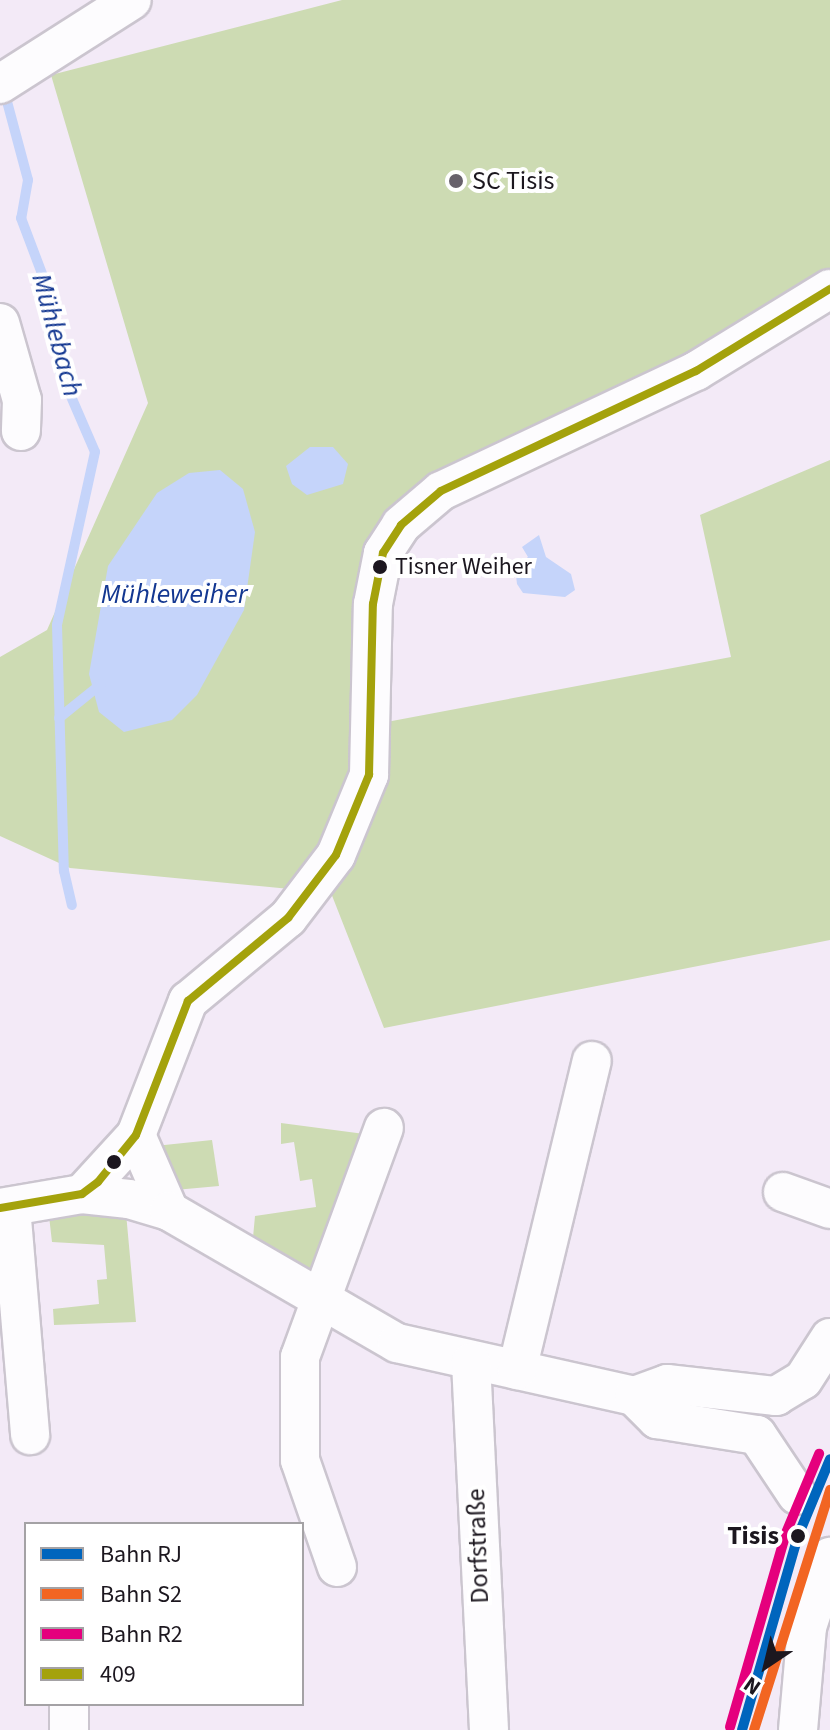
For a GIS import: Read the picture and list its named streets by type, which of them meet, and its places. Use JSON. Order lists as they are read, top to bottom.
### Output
{
  "streets": {
    "street": ["Dorfstraße"]
  },
  "water": ["Mühlebach", "Mühleweiher"],
  "places": ["SC Tisis", "Tisner Weiher", "Tisis"],
  "lines": [
    "transit line 409",
    "rail line R2",
    "rail line RJ",
    "rail line S2"
  ],
  "legend": [
    "Bahn RJ",
    "Bahn S2",
    "Bahn R2",
    "409"
  ],
  "north": "bottom left"
}
